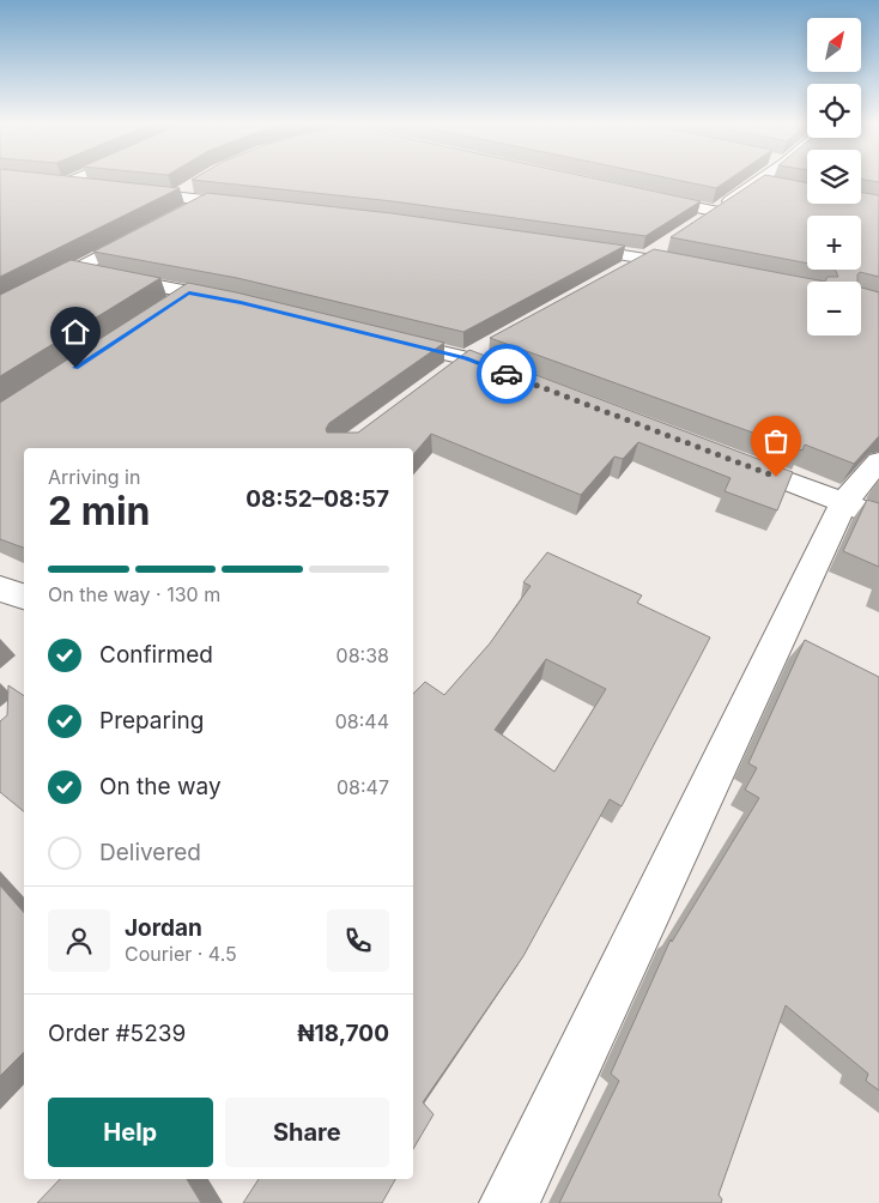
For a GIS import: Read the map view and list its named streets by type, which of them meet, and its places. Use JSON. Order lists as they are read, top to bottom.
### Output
{
  "north": "top right",
  "page": {
    "map_buttons": ["+", "−"],
    "heading": ["2 min", "Arriving in", "08:52–08:57"],
    "panel": [
      "Jordan",
      "Courier · 4.5",
      "Order #5239",
      "₦18,700"
    ],
    "bar": "On the way · 130 m",
    "list": [
      ["Confirmed", "08:38"],
      ["Preparing", "08:44"],
      ["On the way", "08:47"],
      "Delivered"
    ],
    "buttons": ["Help", "Share"]
  }
}
